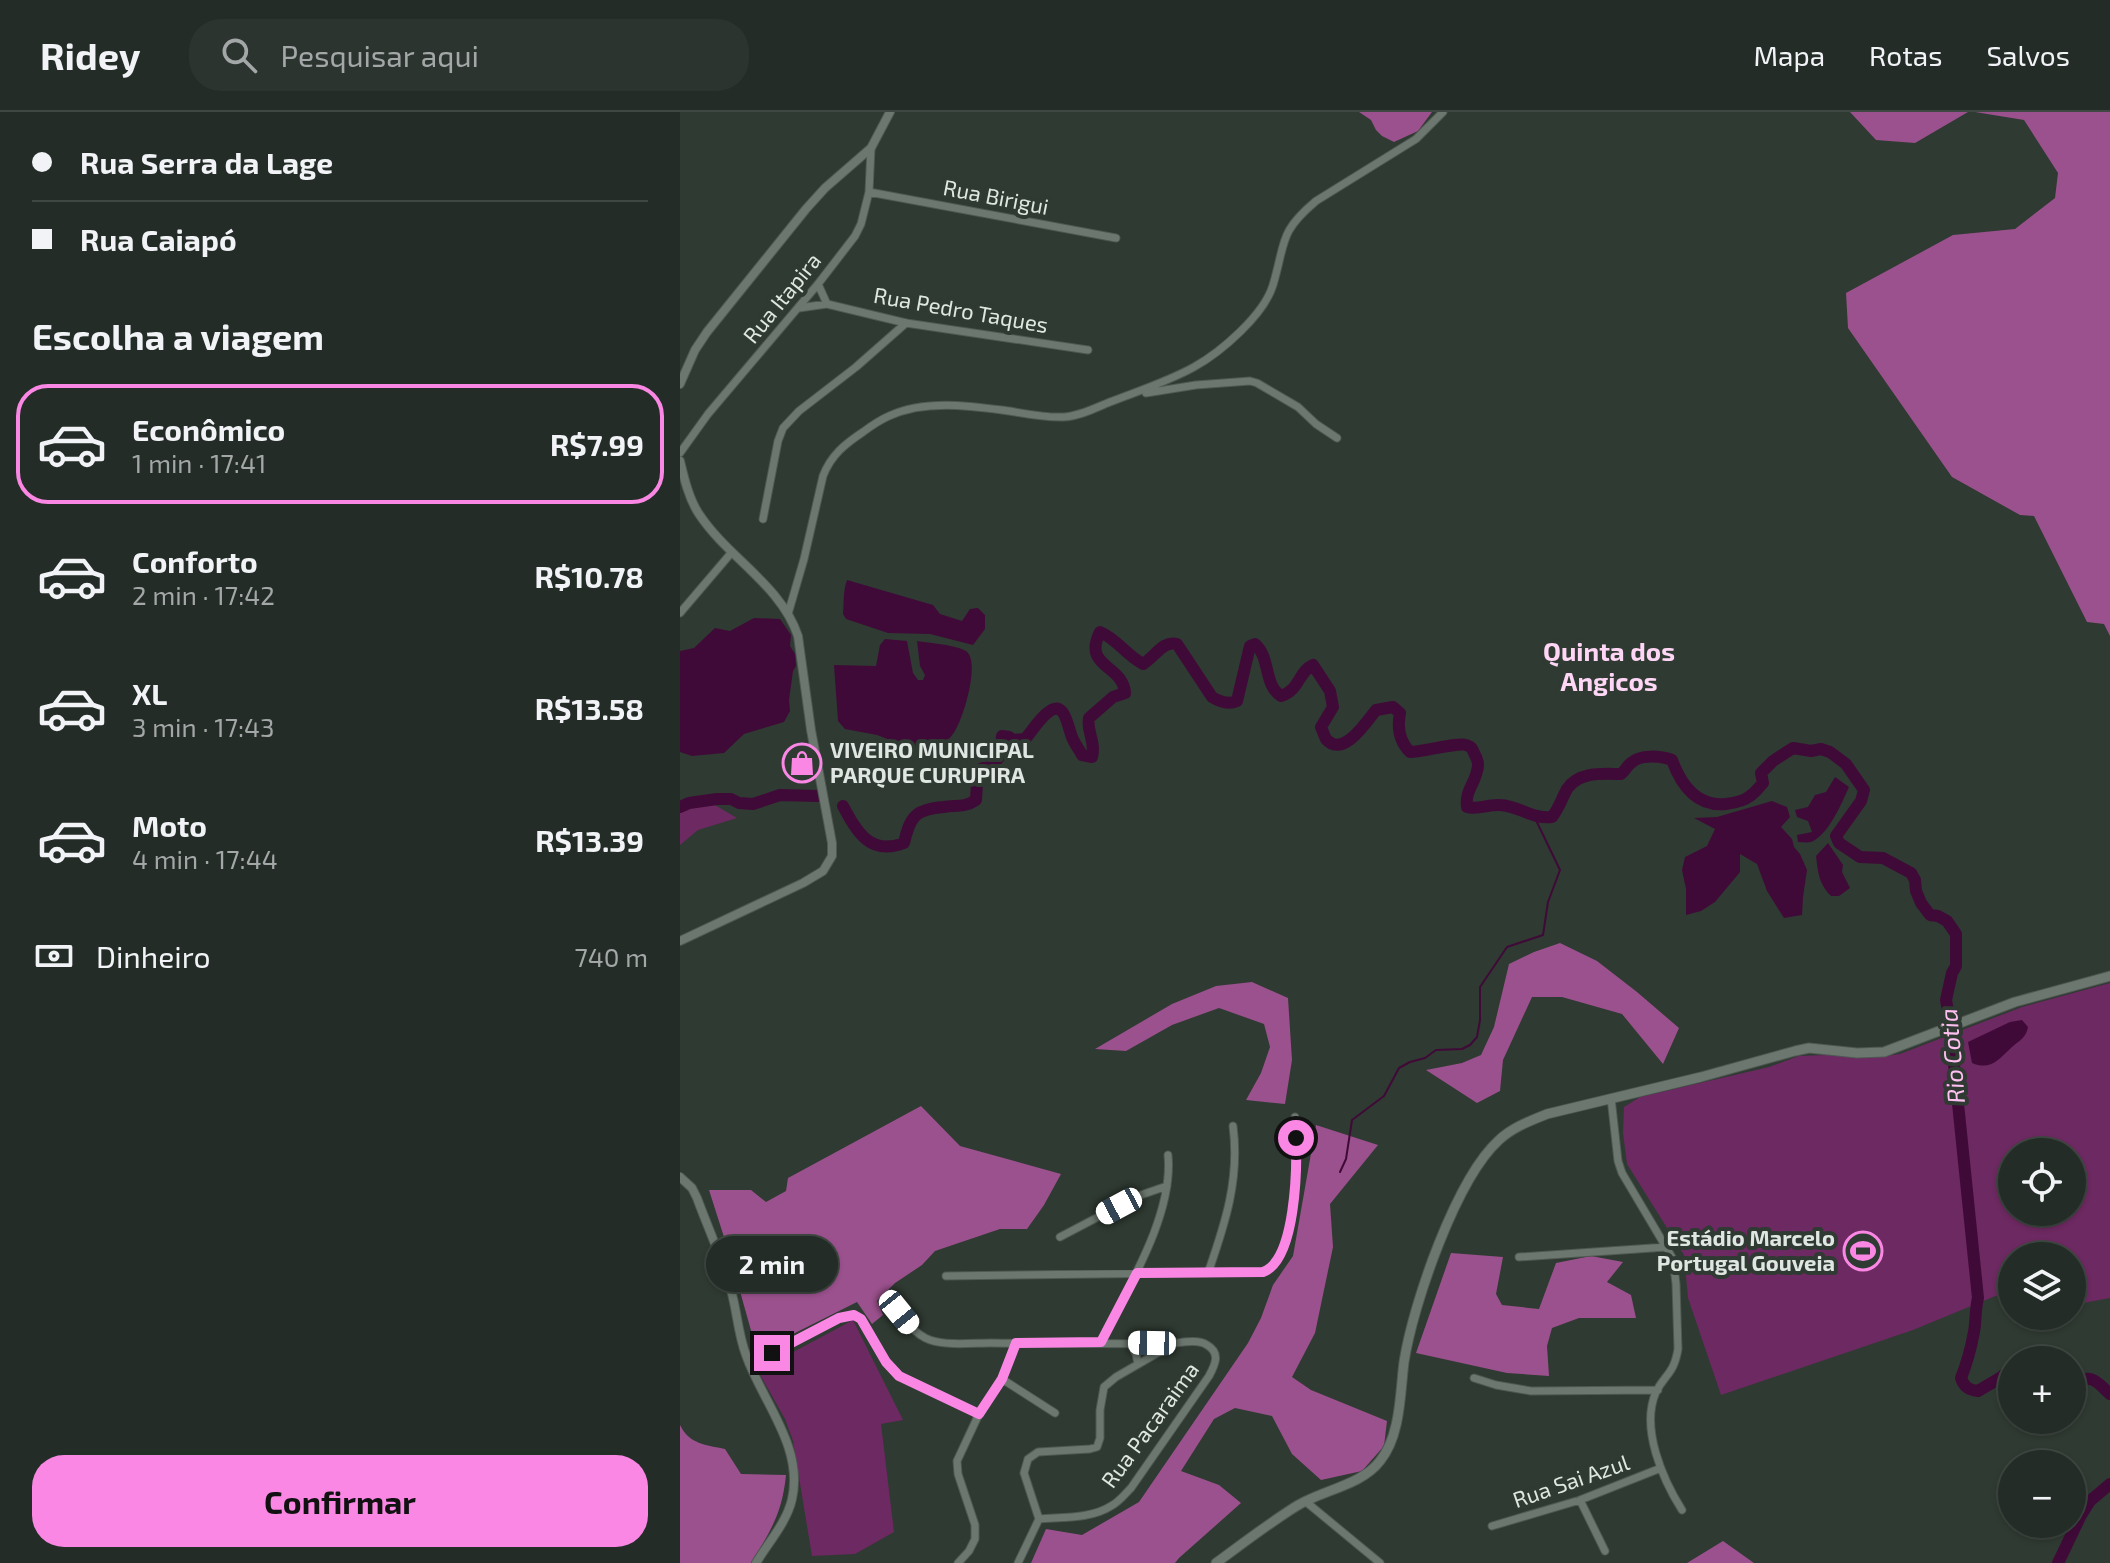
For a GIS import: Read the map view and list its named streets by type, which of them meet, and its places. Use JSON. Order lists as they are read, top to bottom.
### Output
{
  "streets": {
    "street": [
      "Rua Birigui",
      "Rua Itapira",
      "Rua Pedro Taques",
      "Rua Pacaraima",
      "Rua Sai Azul"
    ]
  },
  "crossings": [
    ["Rua Birigui", "Rua Itapira"],
    ["Rua Itapira", "Rua Pedro Taques"]
  ],
  "districts": ["Quinta dos Angicos"],
  "water": ["Rio Cotia"],
  "places": {
    "shop": ["VIVEIRO MUNICIPAL PARQUE CURUPIRA"],
    "sports": ["Estádio Marcelo Portugal Gouveia"]
  },
  "page": {
    "header": "Ridey",
    "search": "Pesquisar aqui",
    "nav": ["Mapa", "Rotas", "Salvos"],
    "banner": ["Rua Serra da Lage", "Rua Caiapó"],
    "heading": "Escolha a viagem",
    "list": [
      {
        "name": "Econômico",
        "note": "1 min · 17:41",
        "value": "R$7.99"
      },
      {
        "name": "Conforto",
        "note": "2 min · 17:42",
        "value": "R$10.78"
      },
      {
        "name": "XL",
        "note": "3 min · 17:43",
        "value": "R$13.58"
      },
      {
        "name": "Moto",
        "note": "4 min · 17:44",
        "value": "R$13.39"
      }
    ],
    "pay": ["Dinheiro", "740 m"],
    "map_buttons": ["+", "−"],
    "bubble": "2 min",
    "buttons": "Confirmar"
  }
}
